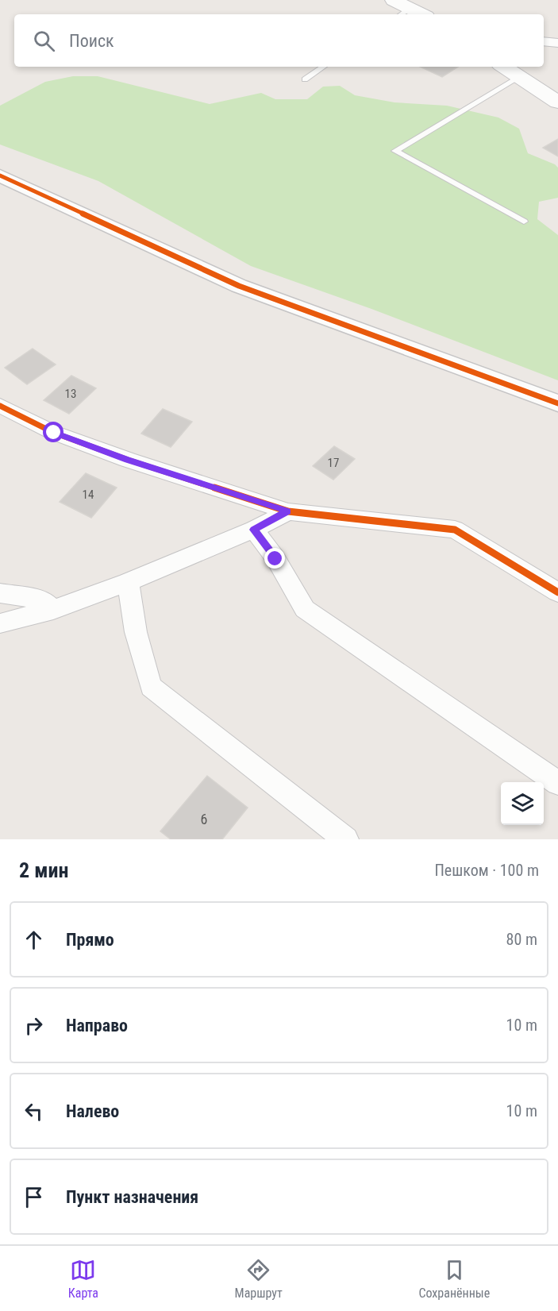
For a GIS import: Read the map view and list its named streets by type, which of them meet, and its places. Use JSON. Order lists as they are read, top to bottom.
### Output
{
  "house_numbers": [
    "13",
    "17",
    "14",
    "6"
  ],
  "page": {
    "search": "Поиск",
    "heading": ["2 мин", "Пешком · 100 m"],
    "list": [
      ["Прямо", "80 m"],
      ["Направо", "10 m"],
      ["Налево", "10 m"],
      "Пункт назначения"
    ],
    "nav": ["Карта", "Маршрут", "Сохранённые"]
  }
}
